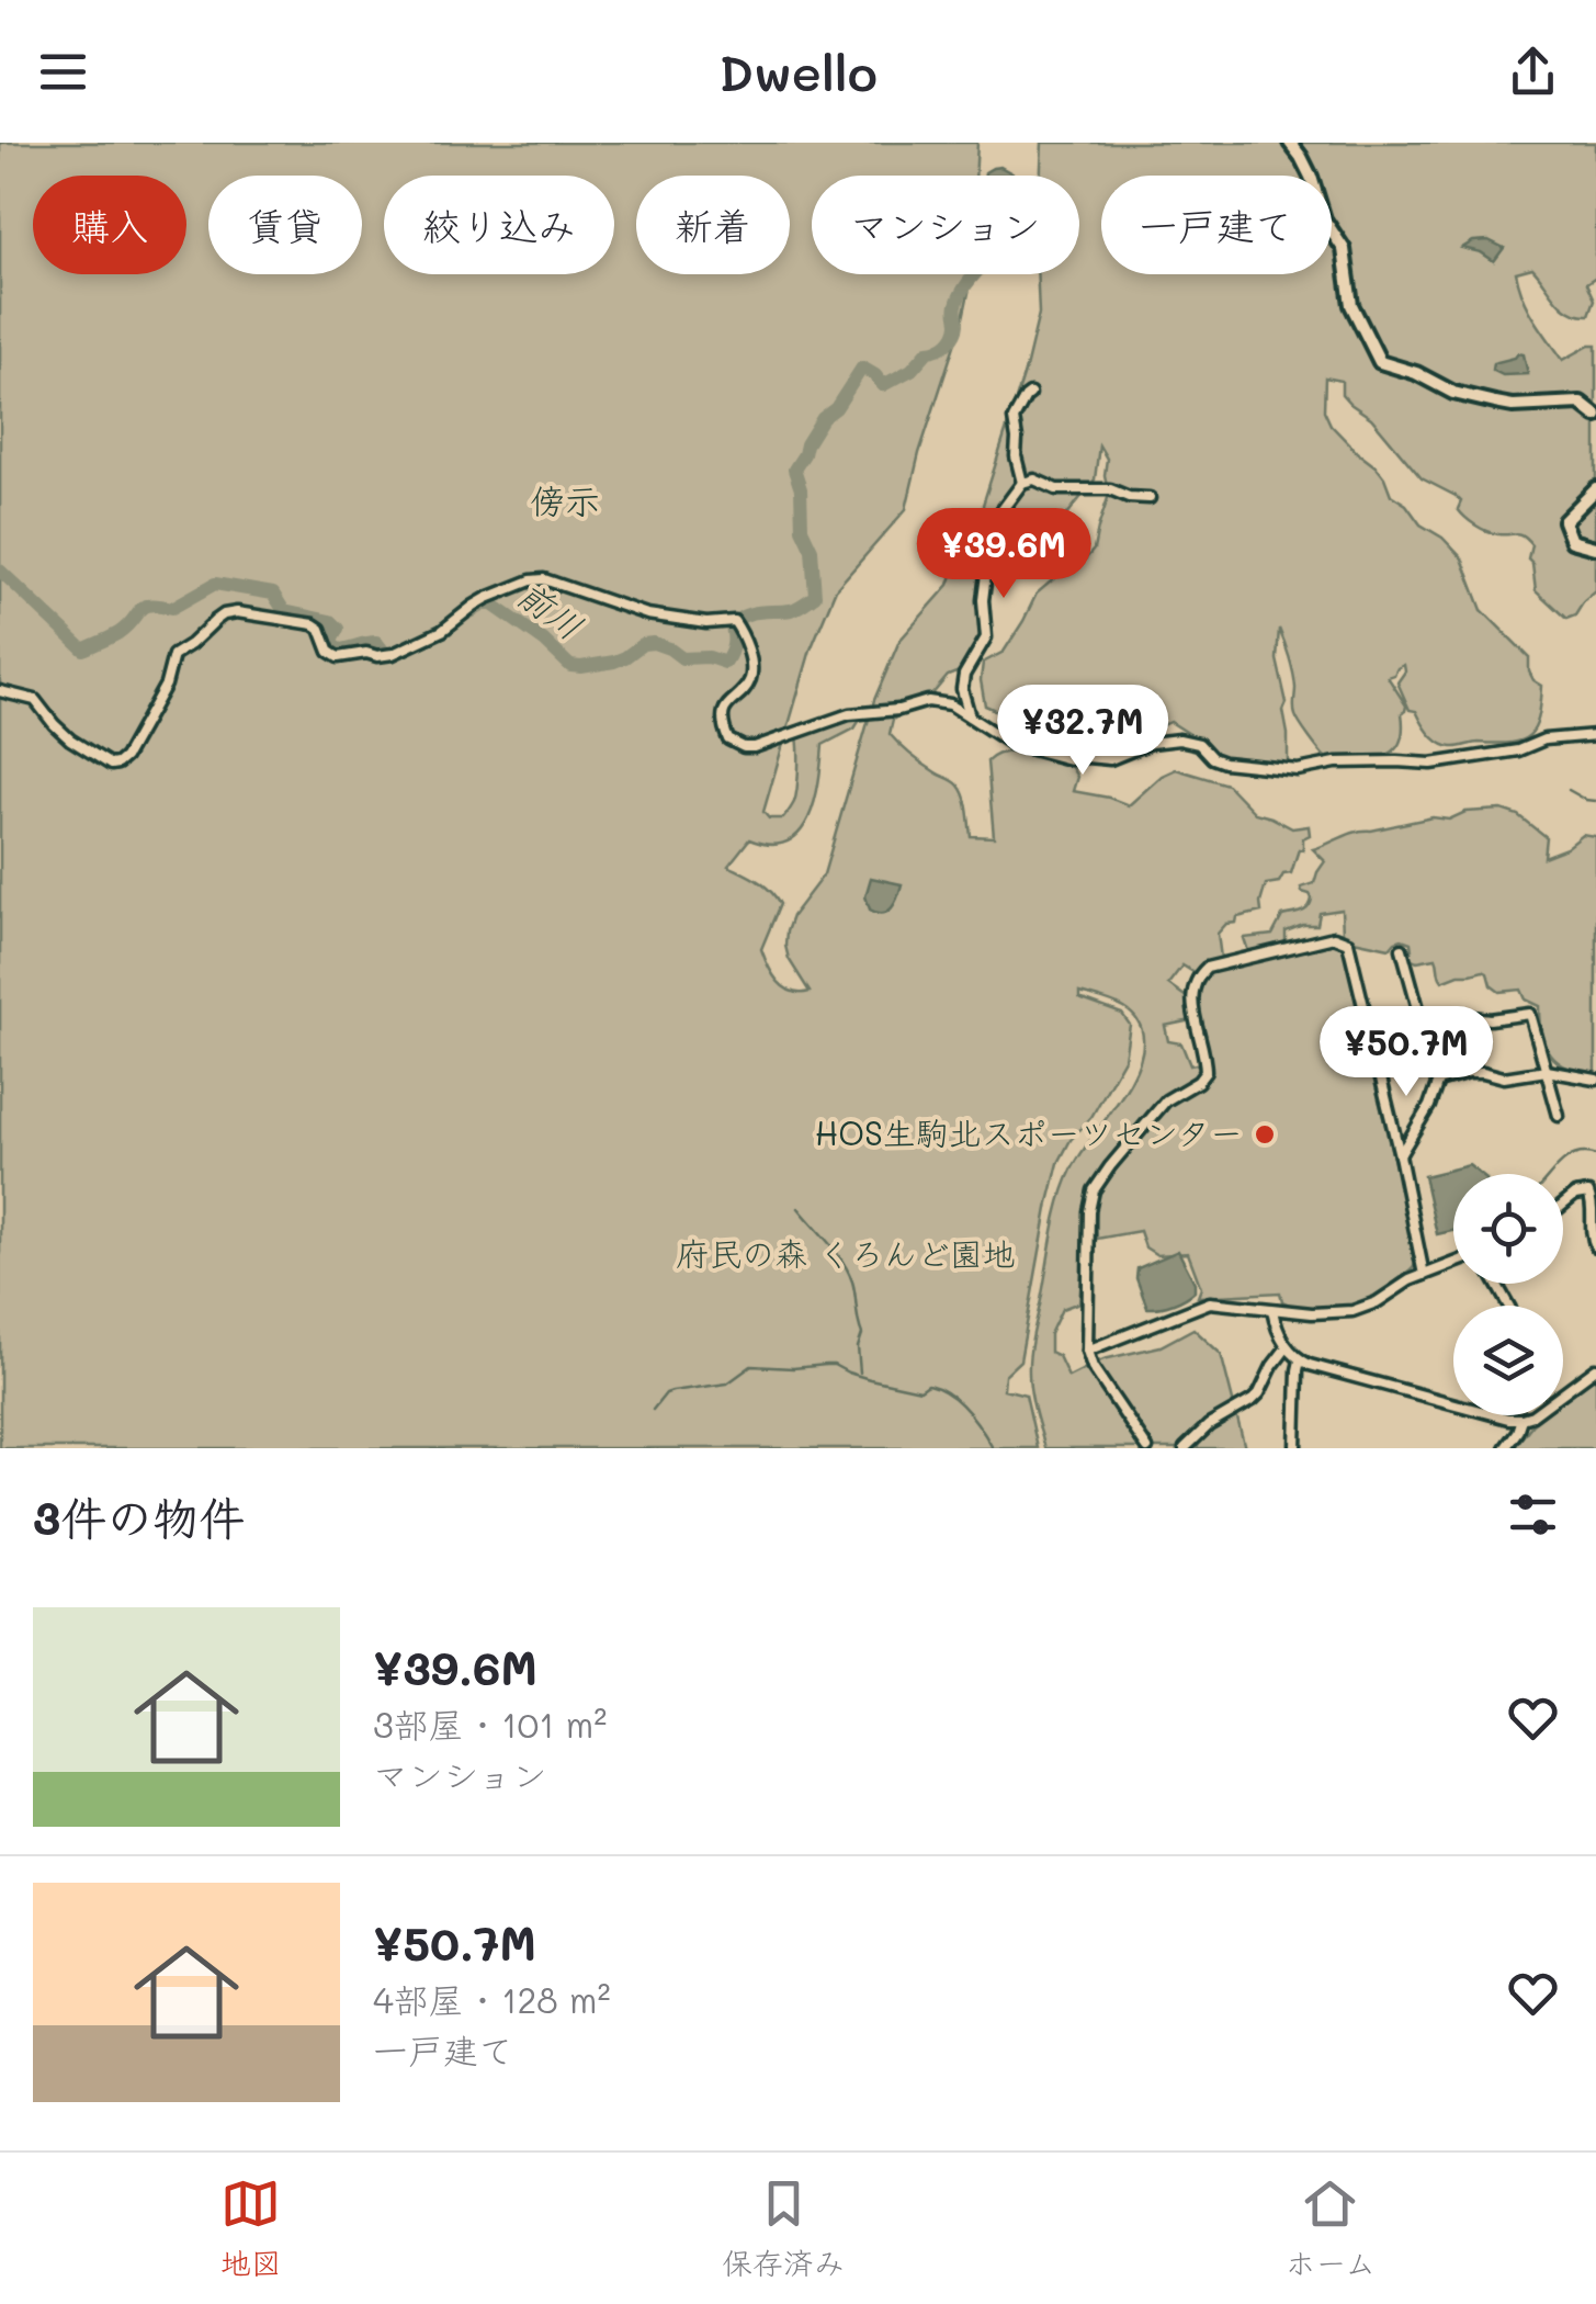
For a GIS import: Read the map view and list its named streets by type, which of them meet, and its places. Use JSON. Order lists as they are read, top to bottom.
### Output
{
  "districts": ["傍示"],
  "water": ["前川"],
  "parks": ["府民の森 くろんど園地"],
  "places": ["HOS生駒北スポーツセンター"],
  "page": {
    "header": "Dwello",
    "chip": [
      "購入",
      "賃貸",
      "絞り込み",
      "新着",
      "マンション",
      "一戸建て"
    ],
    "price": ["¥39.6M", "¥32.7M", "¥50.7M"],
    "heading": "3件の物件",
    "list": [
      {
        "name": "¥39.6M",
        "note": "3部屋 · 101 m² · マンション"
      },
      {
        "name": "¥50.7M",
        "note": "4部屋 · 128 m² · 一戸建て"
      }
    ],
    "tabs": ["地図", "保存済み", "ホーム"]
  }
}
